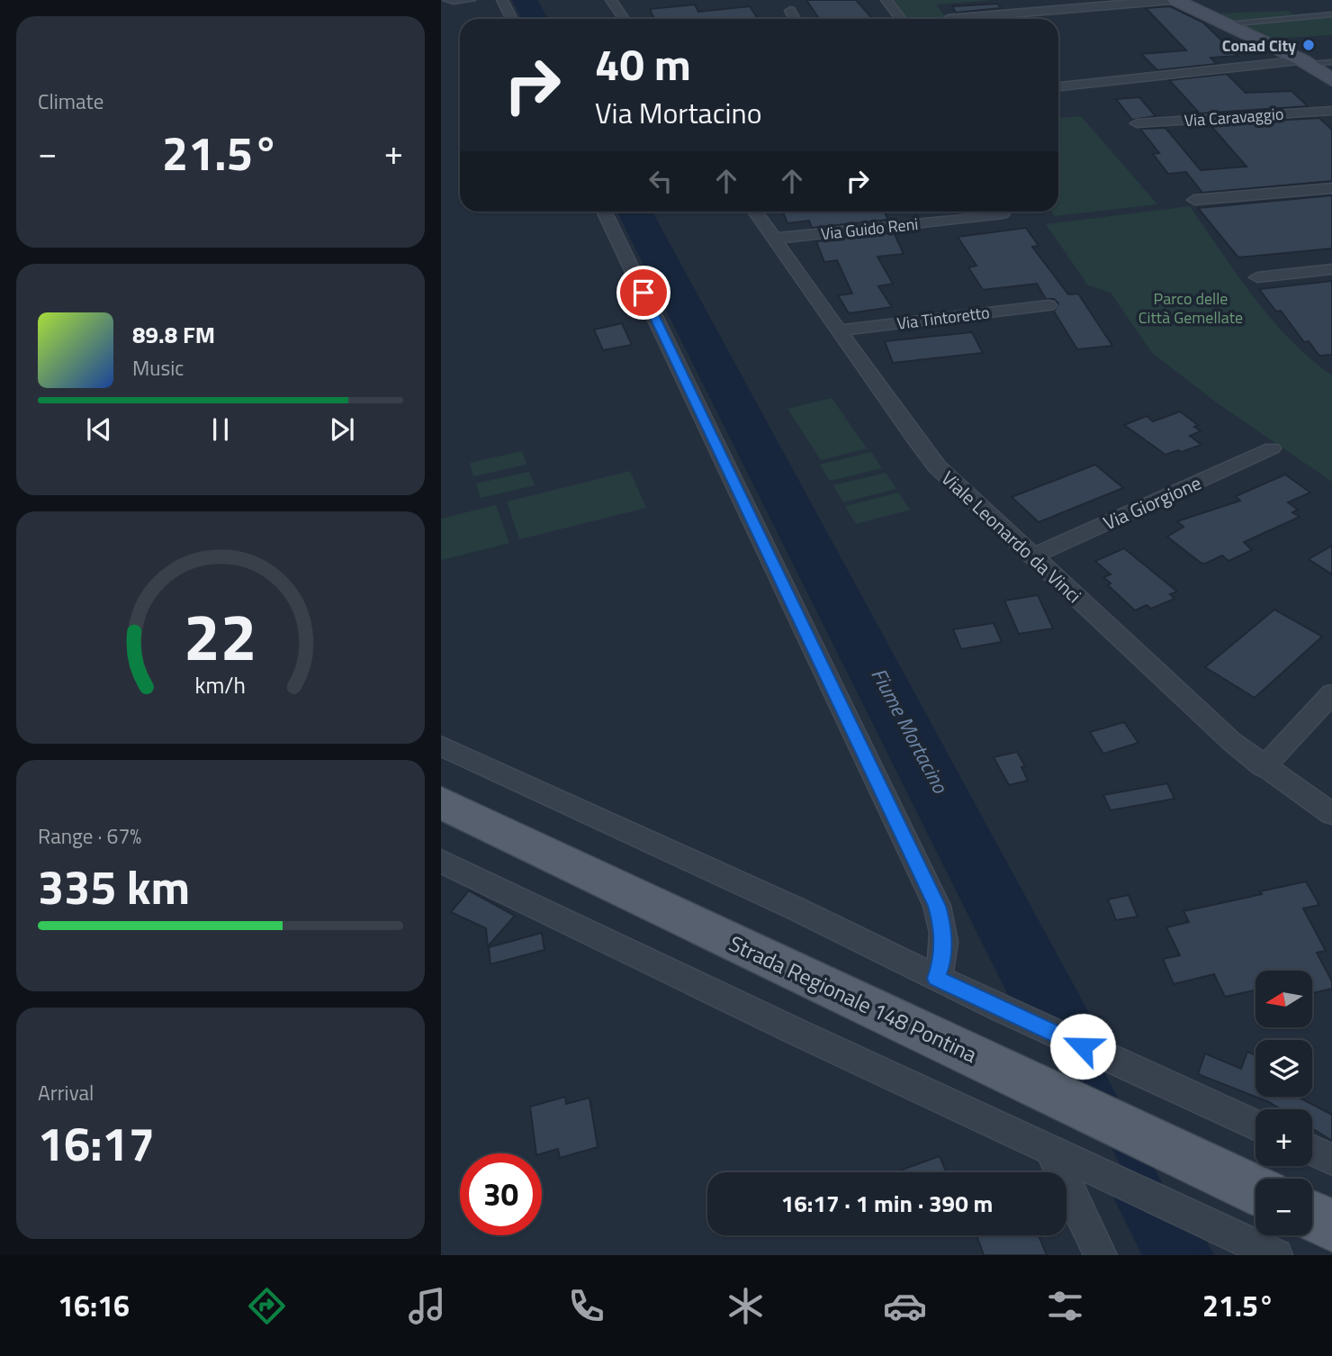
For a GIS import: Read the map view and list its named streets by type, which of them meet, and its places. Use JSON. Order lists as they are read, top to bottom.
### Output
{
  "streets": {
    "main road": ["Strada Regionale 148 Pontina"],
    "street": [
      "Via Caravaggio",
      "Via Guido Reni",
      "Via Tintoretto",
      "Via Giorgione",
      "Viale Leonardo da Vinci"
    ]
  },
  "crossings": [
    ["Via Guido Reni", "Viale Leonardo da Vinci"],
    ["Via Tintoretto", "Viale Leonardo da Vinci"],
    ["Via Giorgione", "Viale Leonardo da Vinci"]
  ],
  "water": ["Fiume Mortacino"],
  "parks": ["Parco delle Città Gemellate"],
  "places": ["Conad City"],
  "north": "left",
  "page": {
    "tile": [
      "Climate",
      ["Range · 67%", "335 km"],
      ["Arrival", "16:17"]
    ],
    "turn": ["40 m", "Via Mortacino"],
    "heat": ["−", "21.5°", "+"],
    "song": ["89.8 FM", "Music"],
    "map_buttons": ["+", "−"],
    "limit": "30",
    "trip": "16:17 · 1 min · 390 m",
    "tabs": ["16:16", "21.5°"],
    "gauge": ["22", "km/h"]
  }
}
